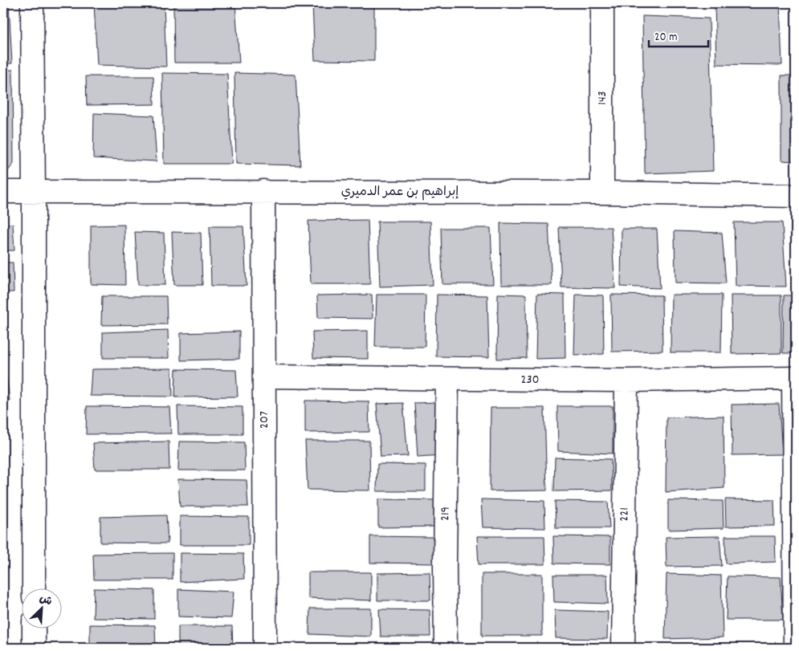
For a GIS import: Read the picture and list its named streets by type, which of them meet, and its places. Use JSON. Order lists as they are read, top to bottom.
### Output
{
  "streets": {
    "street": [
      "143",
      "إبراهيم بن عمر الدميري",
      "230",
      "207",
      "219",
      "221"
    ]
  },
  "crossings": [
    ["143", "إبراهيم بن عمر الدميري"],
    ["إبراهيم بن عمر الدميري", "207"],
    ["230", "207"],
    ["230", "219"],
    ["230", "221"]
  ],
  "scale_bar": "20 m",
  "north": "top right"
}
